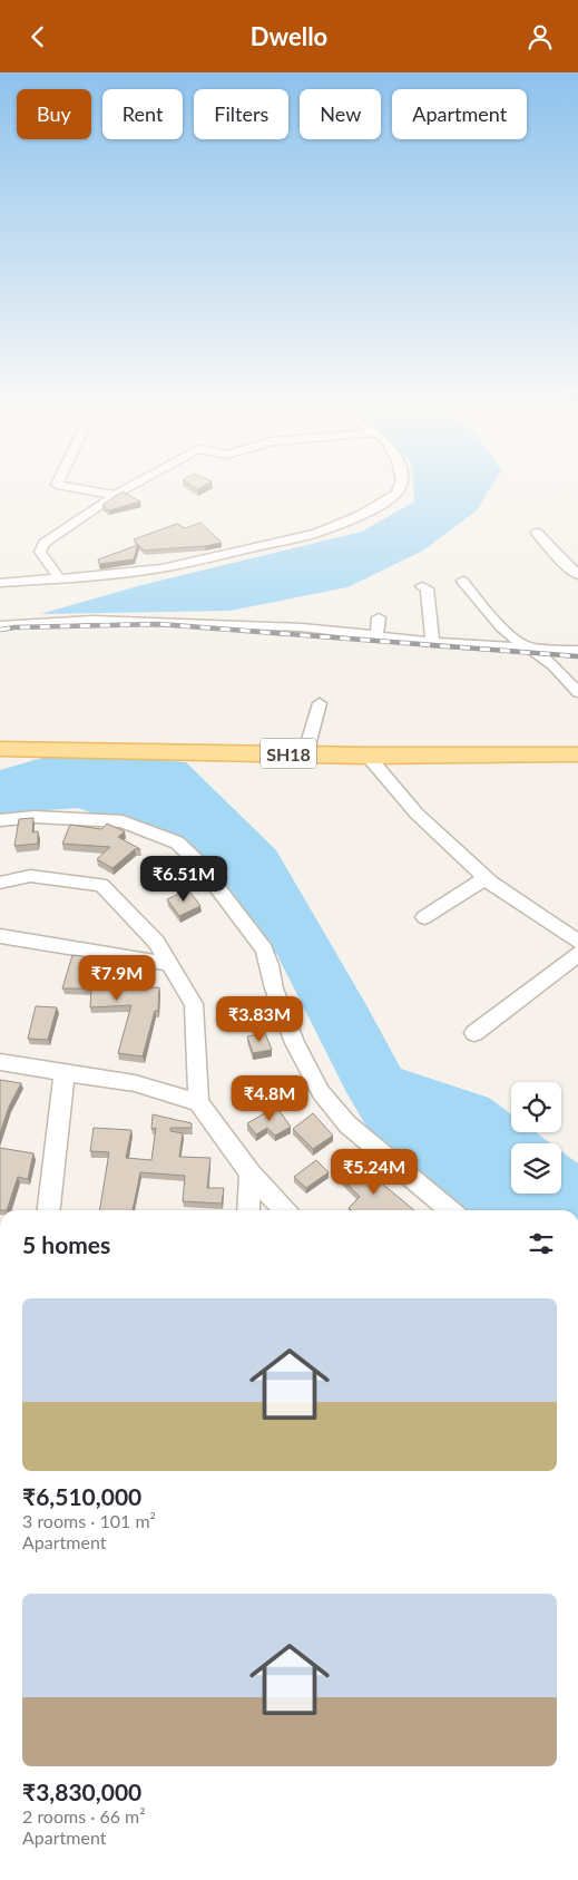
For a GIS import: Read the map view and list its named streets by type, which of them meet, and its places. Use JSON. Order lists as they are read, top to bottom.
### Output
{
  "streets": {
    "main road": ["SH18"]
  },
  "page": {
    "header": "Dwello",
    "chip": [
      "Buy",
      "Rent",
      "Filters",
      "New",
      "Apartment"
    ],
    "price": [
      "₹6.51M",
      "₹7.9M",
      "₹3.83M",
      "₹4.8M",
      "₹5.24M"
    ],
    "heading": "5 homes",
    "list": [
      {
        "name": "₹6,510,000",
        "note": "3 rooms · 101 m² · Apartment"
      },
      {
        "name": "₹3,830,000",
        "note": "2 rooms · 66 m² · Apartment"
      }
    ]
  }
}
